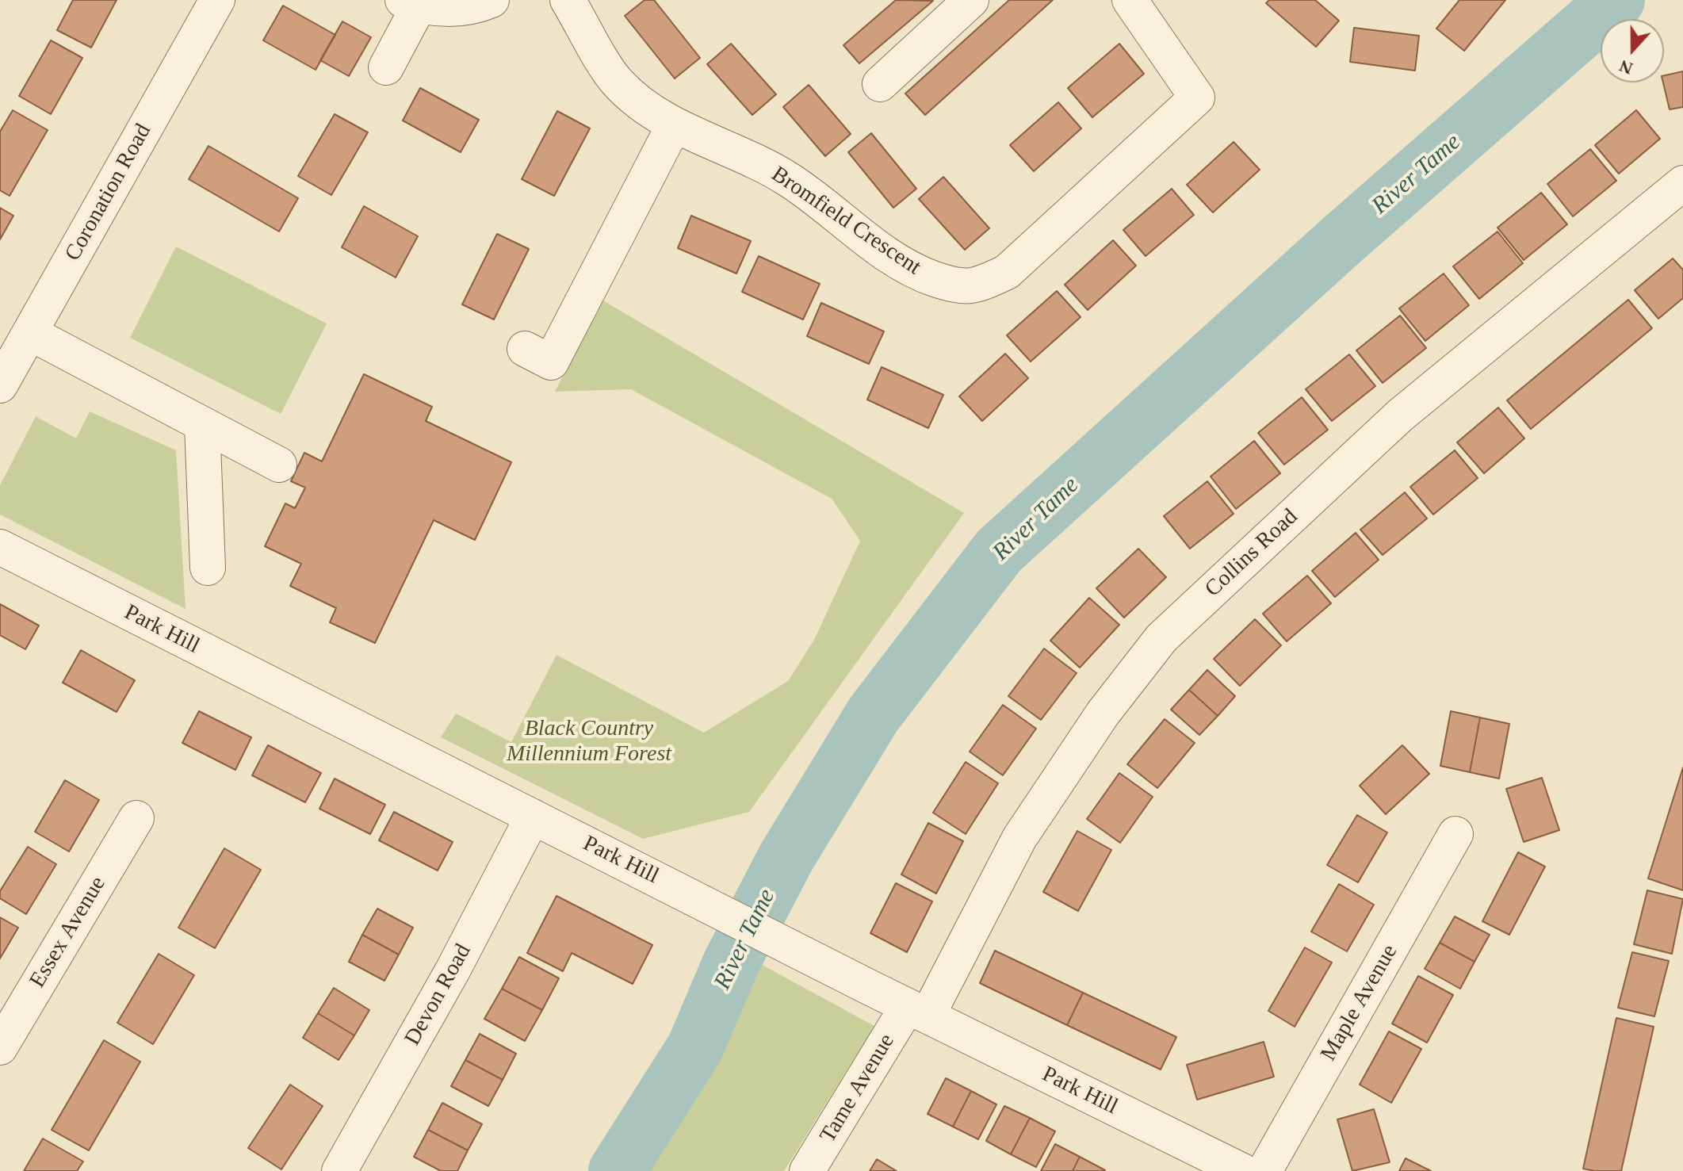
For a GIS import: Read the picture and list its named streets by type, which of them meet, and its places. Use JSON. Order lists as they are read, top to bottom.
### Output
{
  "streets": {
    "street": [
      "Coronation Road",
      "Bromfield Crescent",
      "Collins Road",
      "Park Hill",
      "Essex Avenue",
      "Devon Road",
      "Maple Avenue",
      "Tame Avenue"
    ]
  },
  "crossings": [
    ["Collins Road", "Park Hill"],
    ["Collins Road", "Tame Avenue"],
    ["Park Hill", "Devon Road"],
    ["Park Hill", "Tame Avenue"]
  ],
  "water": ["River Tame"],
  "parks": ["Black Country Millennium Forest"],
  "north": "bottom"
}
